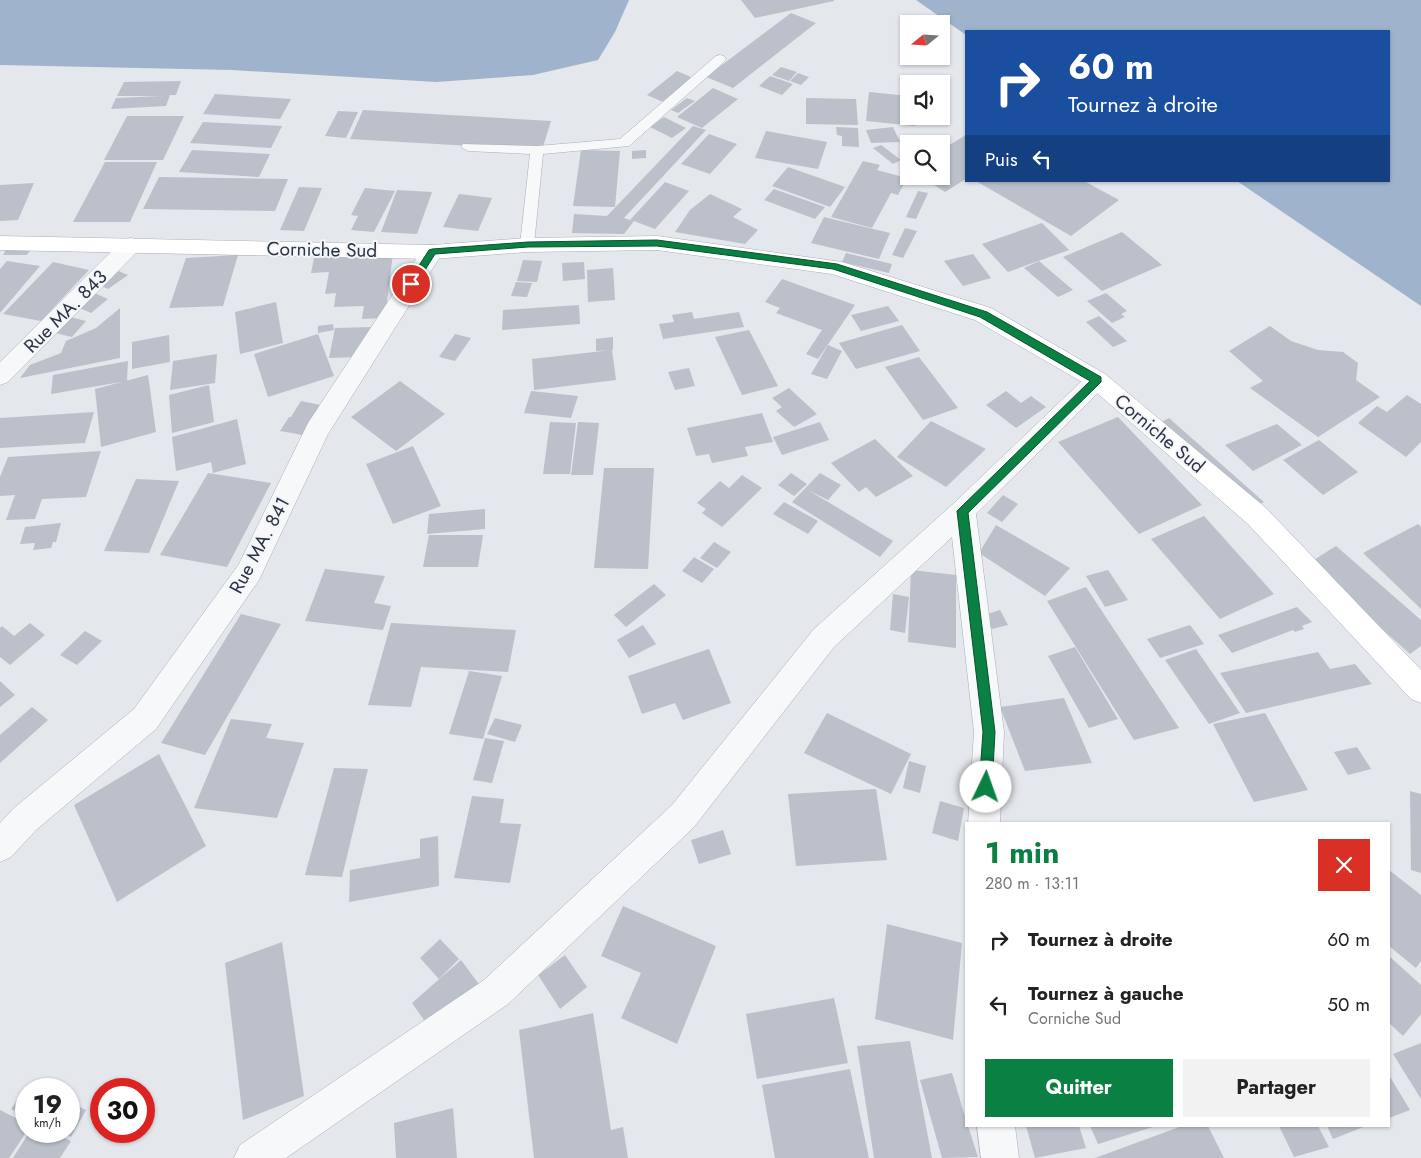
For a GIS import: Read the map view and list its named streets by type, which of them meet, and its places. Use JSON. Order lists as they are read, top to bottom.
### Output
{
  "streets": {
    "main road": ["Corniche Sud"],
    "street": ["Rue MA. 843", "Rue MA. 841"]
  },
  "crossings": [
    ["Corniche Sud", "Rue MA. 843"],
    ["Corniche Sud", "Rue MA. 841"]
  ],
  "north": "left",
  "page": {
    "turn": ["60 m", "Tournez à droite"],
    "then": "Puis",
    "heading": ["1 min", "280 m · 13:11"],
    "list": [
      {
        "name": "Tournez à droite",
        "value": "60 m"
      },
      {
        "name": "Tournez à gauche",
        "note": "Corniche Sud",
        "value": "50 m"
      }
    ],
    "buttons": ["Quitter", "Partager"],
    "speed": "19 km/h",
    "limit": "30"
  }
}
